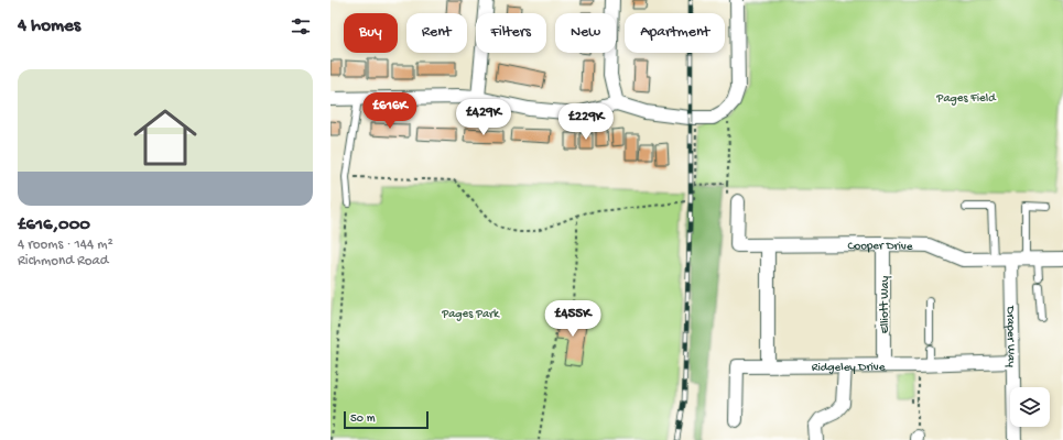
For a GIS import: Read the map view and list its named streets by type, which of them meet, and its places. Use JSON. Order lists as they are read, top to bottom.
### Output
{
  "streets": {
    "street": [
      "Cooper Drive",
      "Elliott Way",
      "Draper Way",
      "Ridgeley Drive"
    ]
  },
  "crossings": [
    ["Cooper Drive", "Elliott Way"],
    ["Cooper Drive", "Draper Way"],
    ["Elliott Way", "Ridgeley Drive"],
    ["Draper Way", "Ridgeley Drive"]
  ],
  "parks": ["Pages Field", "Pages Park"],
  "scale_bar": "50 m",
  "page": {
    "heading": "4 homes",
    "chip": [
      "Buy",
      "Rent",
      "Filters",
      "New",
      "Apartment"
    ],
    "list": [
      {
        "name": "£616,000",
        "note": "4 rooms · 144 m² · Richmond Road"
      }
    ],
    "price": [
      "£616K",
      "£429K",
      "£229K",
      "£455K"
    ],
    "scale": "50 m"
  }
}
